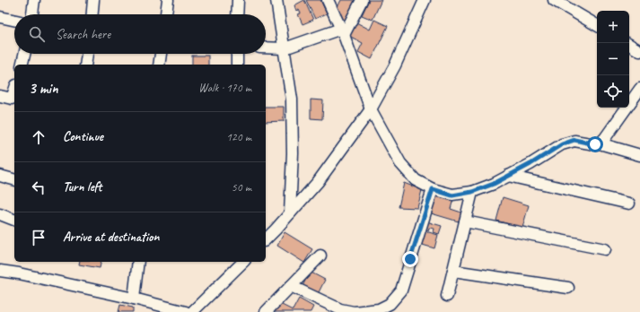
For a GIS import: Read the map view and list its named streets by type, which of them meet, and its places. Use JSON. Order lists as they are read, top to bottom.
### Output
{
  "page": {
    "map_buttons": ["+", "−"],
    "search": "Search here",
    "heading": ["3 min", "Walk · 170 m"],
    "list": [
      ["Continue", "120 m"],
      ["Turn left", "50 m"],
      "Arrive at destination"
    ]
  }
}
